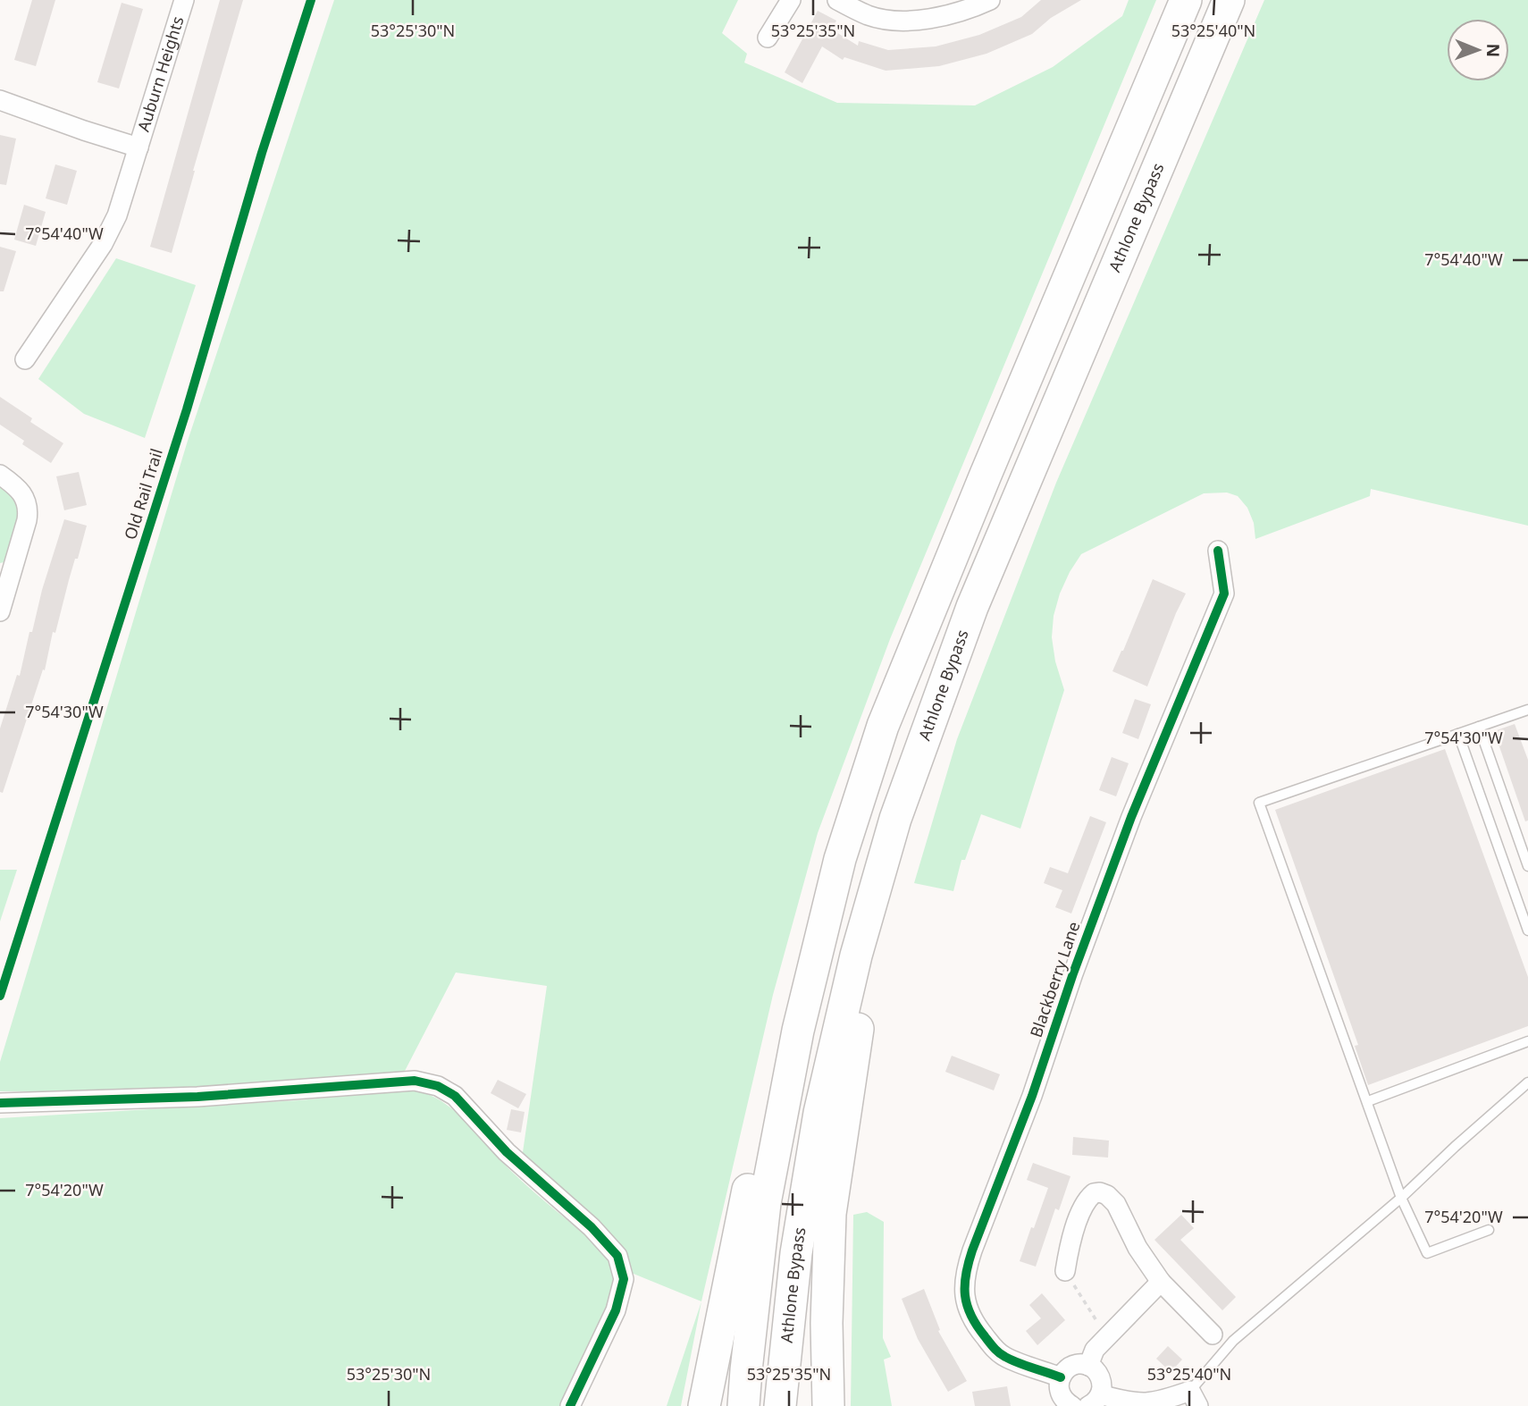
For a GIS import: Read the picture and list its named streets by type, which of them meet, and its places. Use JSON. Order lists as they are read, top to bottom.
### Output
{
  "streets": {
    "highway": ["Athlone Bypass"],
    "street": ["Auburn Heights", "Blackberry Lane"],
    "cycle path": ["Old Rail Trail"]
  },
  "north": "right",
  "coordinates": [
    "53°25'30\"N",
    "53°25'35\"N",
    "53°25'40\"N",
    "7°54'40\"W",
    "7°54'30\"W",
    "7°54'20\"W"
  ]
}
